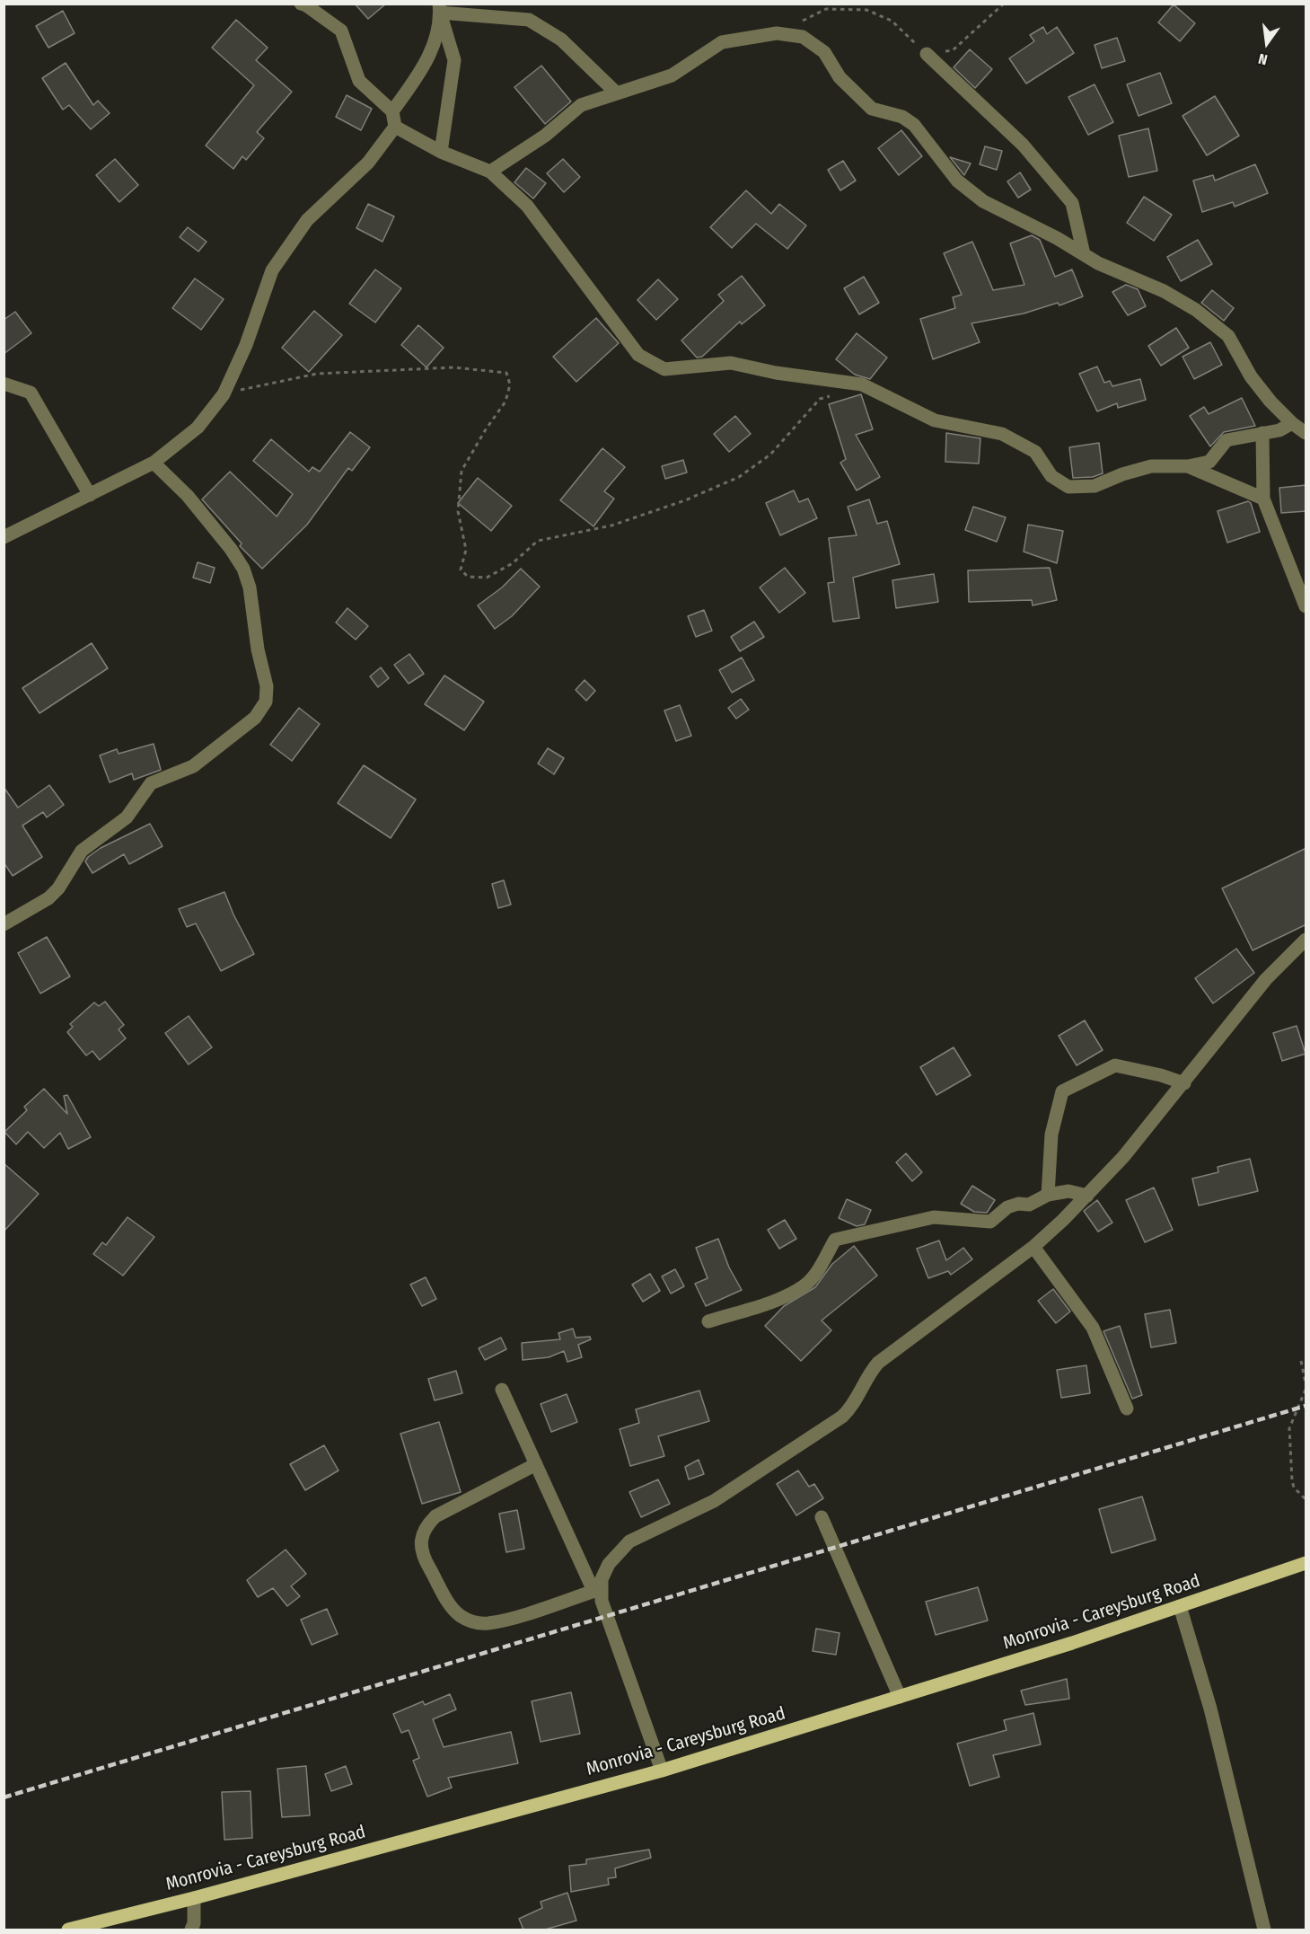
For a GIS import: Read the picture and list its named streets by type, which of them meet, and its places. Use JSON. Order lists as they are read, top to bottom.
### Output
{
  "streets": {
    "main road": ["Monrovia - Careysburg Road"]
  },
  "north": "bottom"
}
